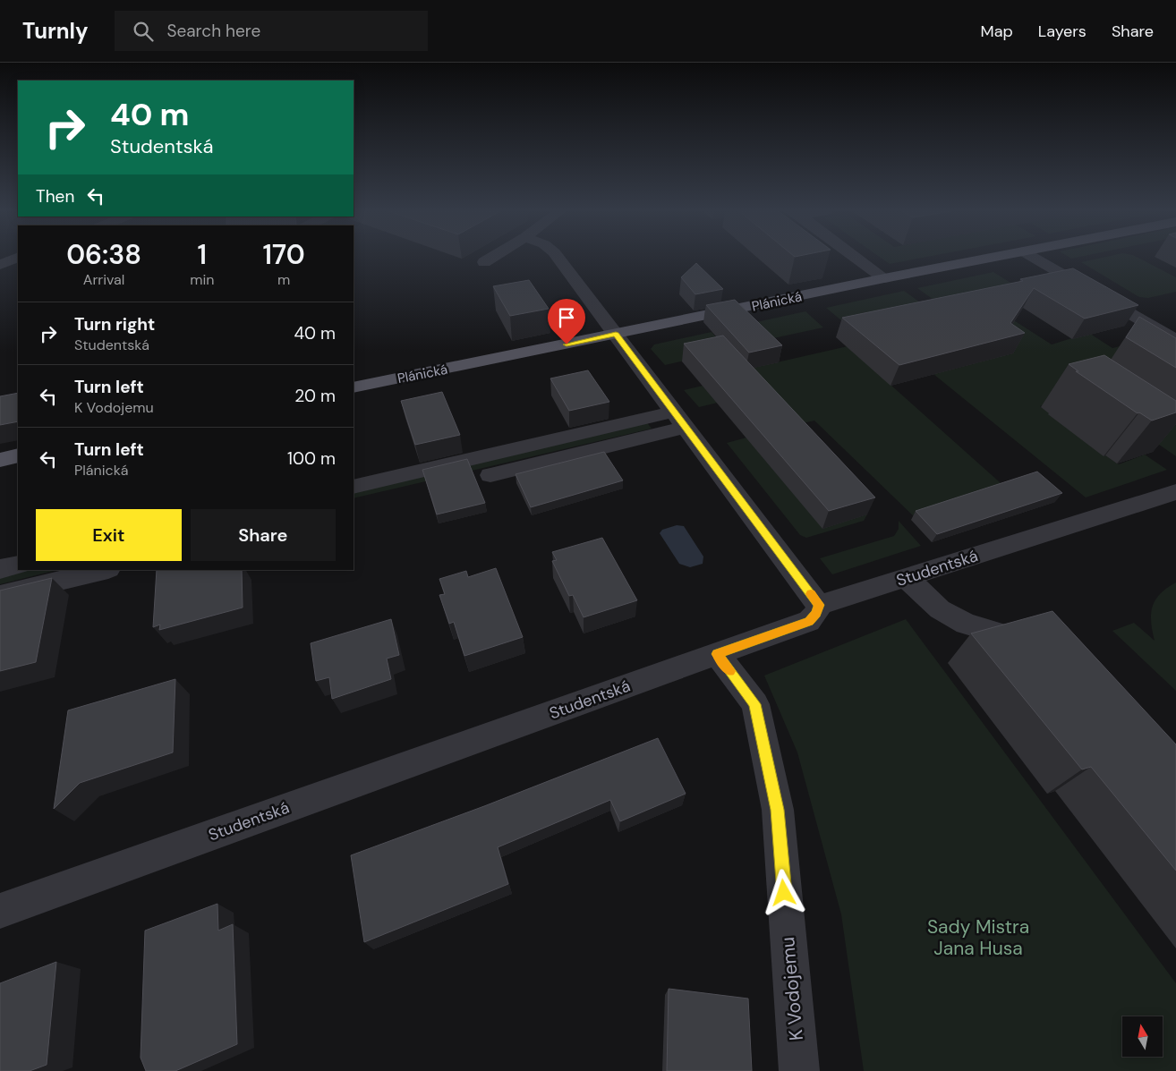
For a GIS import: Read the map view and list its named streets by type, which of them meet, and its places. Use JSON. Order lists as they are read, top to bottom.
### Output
{
  "streets": {
    "main road": ["Plánická"],
    "street": ["Studentská", "K Vodojemu"]
  },
  "crossings": [
    ["Studentská", "K Vodojemu"]
  ],
  "parks": ["Sady Mistra Jana Husa"],
  "north": "top",
  "page": {
    "header": "Turnly",
    "search": "Search here",
    "nav": ["Map", "Layers", "Share"],
    "turn": ["40 m", "Studentská"],
    "then": "Then",
    "eta": [
      "06:38",
      "Arrival",
      "1",
      "min",
      "170",
      "m"
    ],
    "list": [
      {
        "name": "Turn right",
        "note": "Studentská",
        "value": "40 m"
      },
      {
        "name": "Turn left",
        "note": "K Vodojemu",
        "value": "20 m"
      },
      {
        "name": "Turn left",
        "note": "Plánická",
        "value": "100 m"
      }
    ],
    "buttons": ["Exit", "Share"]
  }
}
